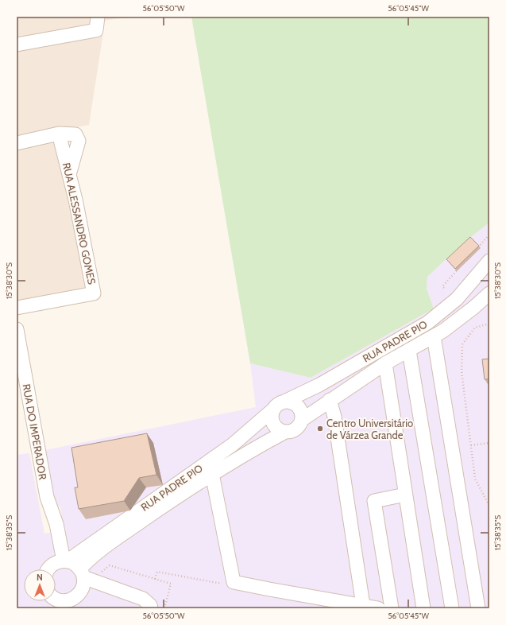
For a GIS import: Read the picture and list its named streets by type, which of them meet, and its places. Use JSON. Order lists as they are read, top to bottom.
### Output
{
  "streets": {
    "street": ["RUA ALESSANDRO GOMES", "RUA PADRE PIO", "RUA DO IMPERADOR"]
  },
  "crossings": [
    ["RUA PADRE PIO", "RUA DO IMPERADOR"]
  ],
  "places": ["Centro Universitário de Várzea Grande"],
  "north": "top",
  "coordinates": [
    "56°05'50\"W",
    "56°05'45\"W",
    "15°38'30\"S",
    "15°38'35\"S"
  ]
}
